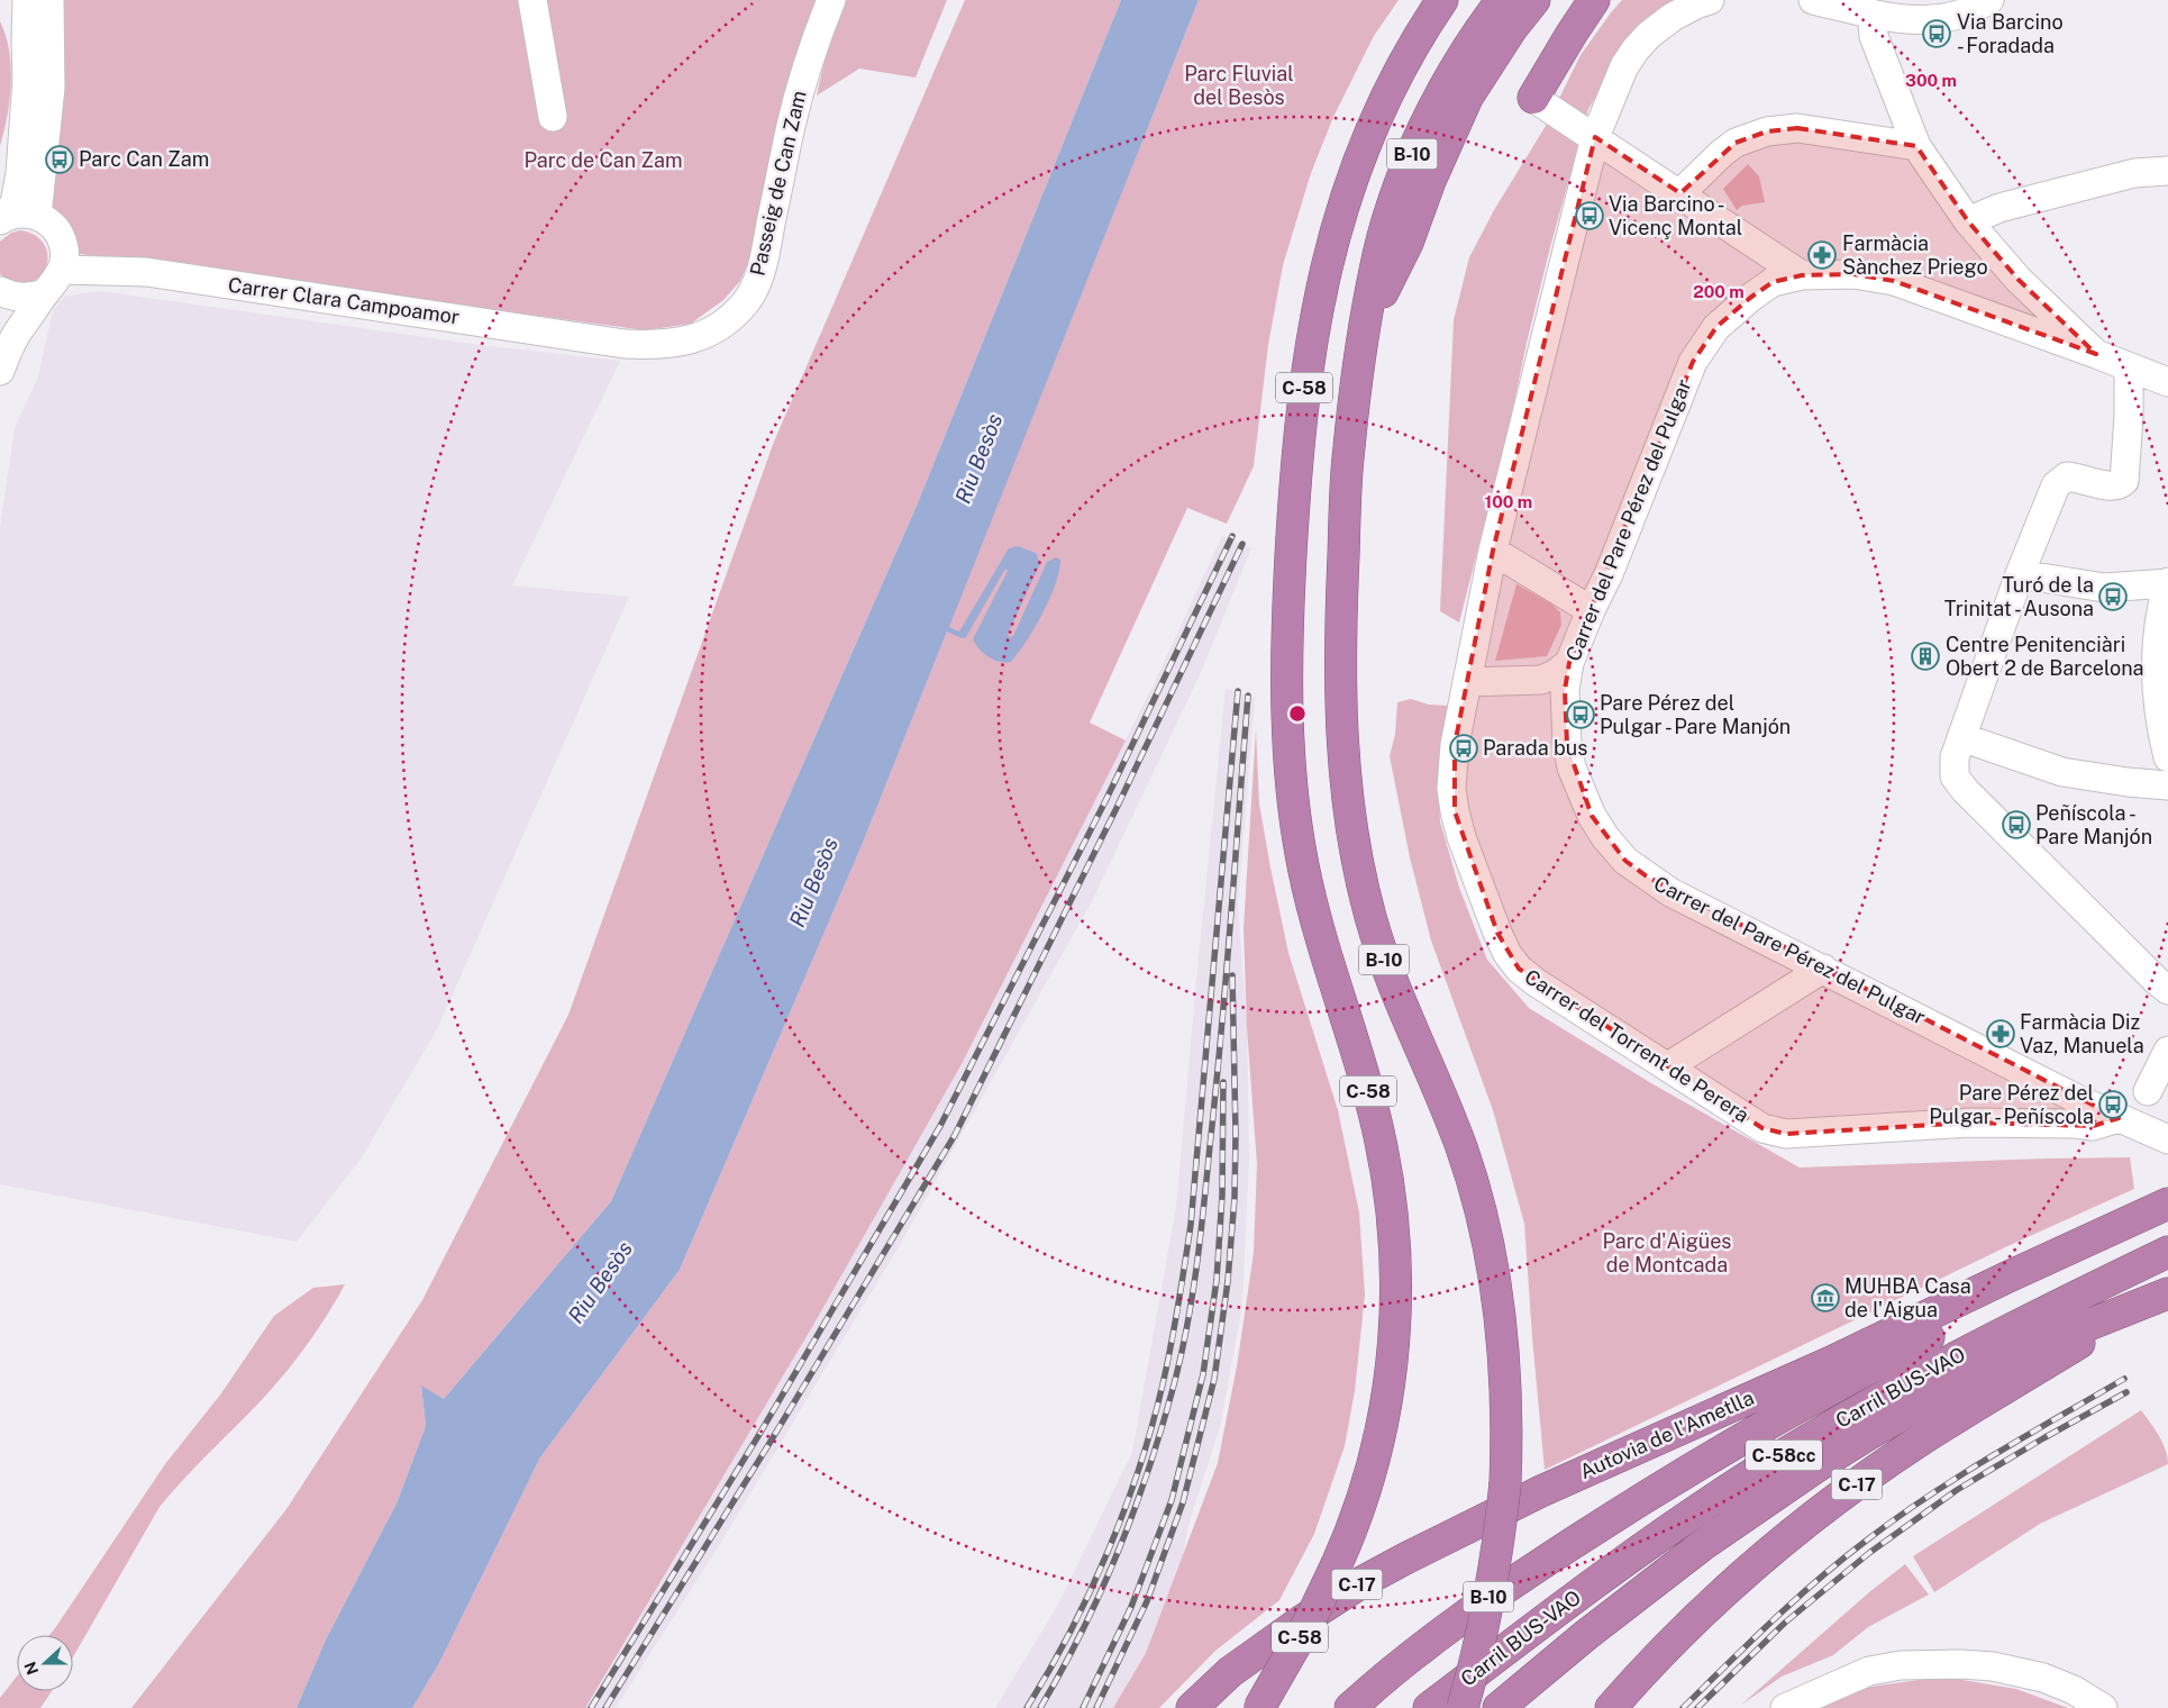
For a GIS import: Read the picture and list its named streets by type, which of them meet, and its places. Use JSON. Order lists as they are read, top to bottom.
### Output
{
  "streets": {
    "highway": [
      "B-10",
      "C-58",
      "Carril BUS-VAO",
      "Autovia de l'Ametlla",
      "C-58cc",
      "C-17"
    ],
    "street": [
      "Passeig de Can Zam",
      "Carrer Clara Campoamor",
      "Carrer del Pare Pérez del Pulgar",
      "Carrer del Torrent de Perera"
    ]
  },
  "crossings": [
    ["Passeig de Can Zam", "Carrer Clara Campoamor"],
    ["Carrer del Pare Pérez del Pulgar", "Carrer del Torrent de Perera"]
  ],
  "water": ["Riu Besòs"],
  "parks": ["Parc Fluvial del Besòs", "Parc de Can Zam", "Parc d'Aigües de Montcada"],
  "places": {
    "bus stop": [
      "Via Barcino - Foradada",
      "Parc Can Zam",
      "Via Barcino - Vicenç Montal",
      "Turó de la Trinitat - Ausona",
      "Pare Pérez del Pulgar - Pare Manjón",
      "Parada bus",
      "Peñíscola - Pare Manjón",
      "Pare Pérez del Pulgar - Peñíscola"
    ],
    "pharmacy": ["Farmàcia Sànchez Priego", "Farmàcia Diz Vaz, Manuela"],
    "building": ["Centre Penitenciàri Obert 2 de Barcelona"],
    "museum": ["MUHBA Casa de l'Aigua"]
  },
  "north": "left",
  "rings": ["300 m", "200 m", "100 m"]
}
